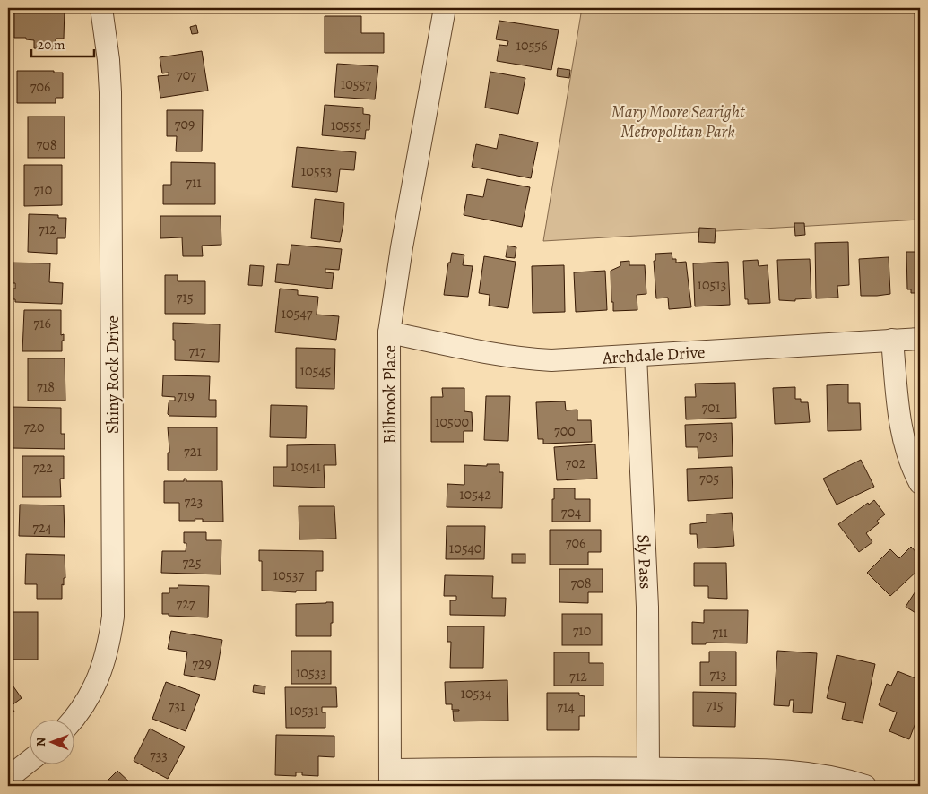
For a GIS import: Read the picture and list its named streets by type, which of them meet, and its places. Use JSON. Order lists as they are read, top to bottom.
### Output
{
  "streets": {
    "street": [
      "Archdale Drive",
      "Shiny Rock Drive",
      "Bilbrook Place",
      "Sly Pass"
    ]
  },
  "crossings": [
    ["Archdale Drive", "Bilbrook Place"],
    ["Archdale Drive", "Sly Pass"]
  ],
  "parks": ["Mary Moore Searight Metropolitan Park"],
  "house_numbers": [
    "10556",
    "707",
    "10557",
    "706",
    "709",
    "10555",
    "708",
    "10553",
    "711",
    "710",
    "712",
    "10513",
    "715",
    "10547",
    "716",
    "717",
    "10545",
    "718",
    "719",
    "701",
    "10500",
    "720",
    "700",
    "703",
    "721",
    "702",
    "10541",
    "722",
    "705",
    "10542",
    "723",
    "704",
    "724",
    "706",
    "10540",
    "725",
    "10537",
    "708",
    "727",
    "710",
    "711",
    "729",
    "10533",
    "713",
    "712",
    "10534",
    "715",
    "731",
    "714",
    "10531",
    "733"
  ],
  "scale_bar": "20 m",
  "north": "left"
}
